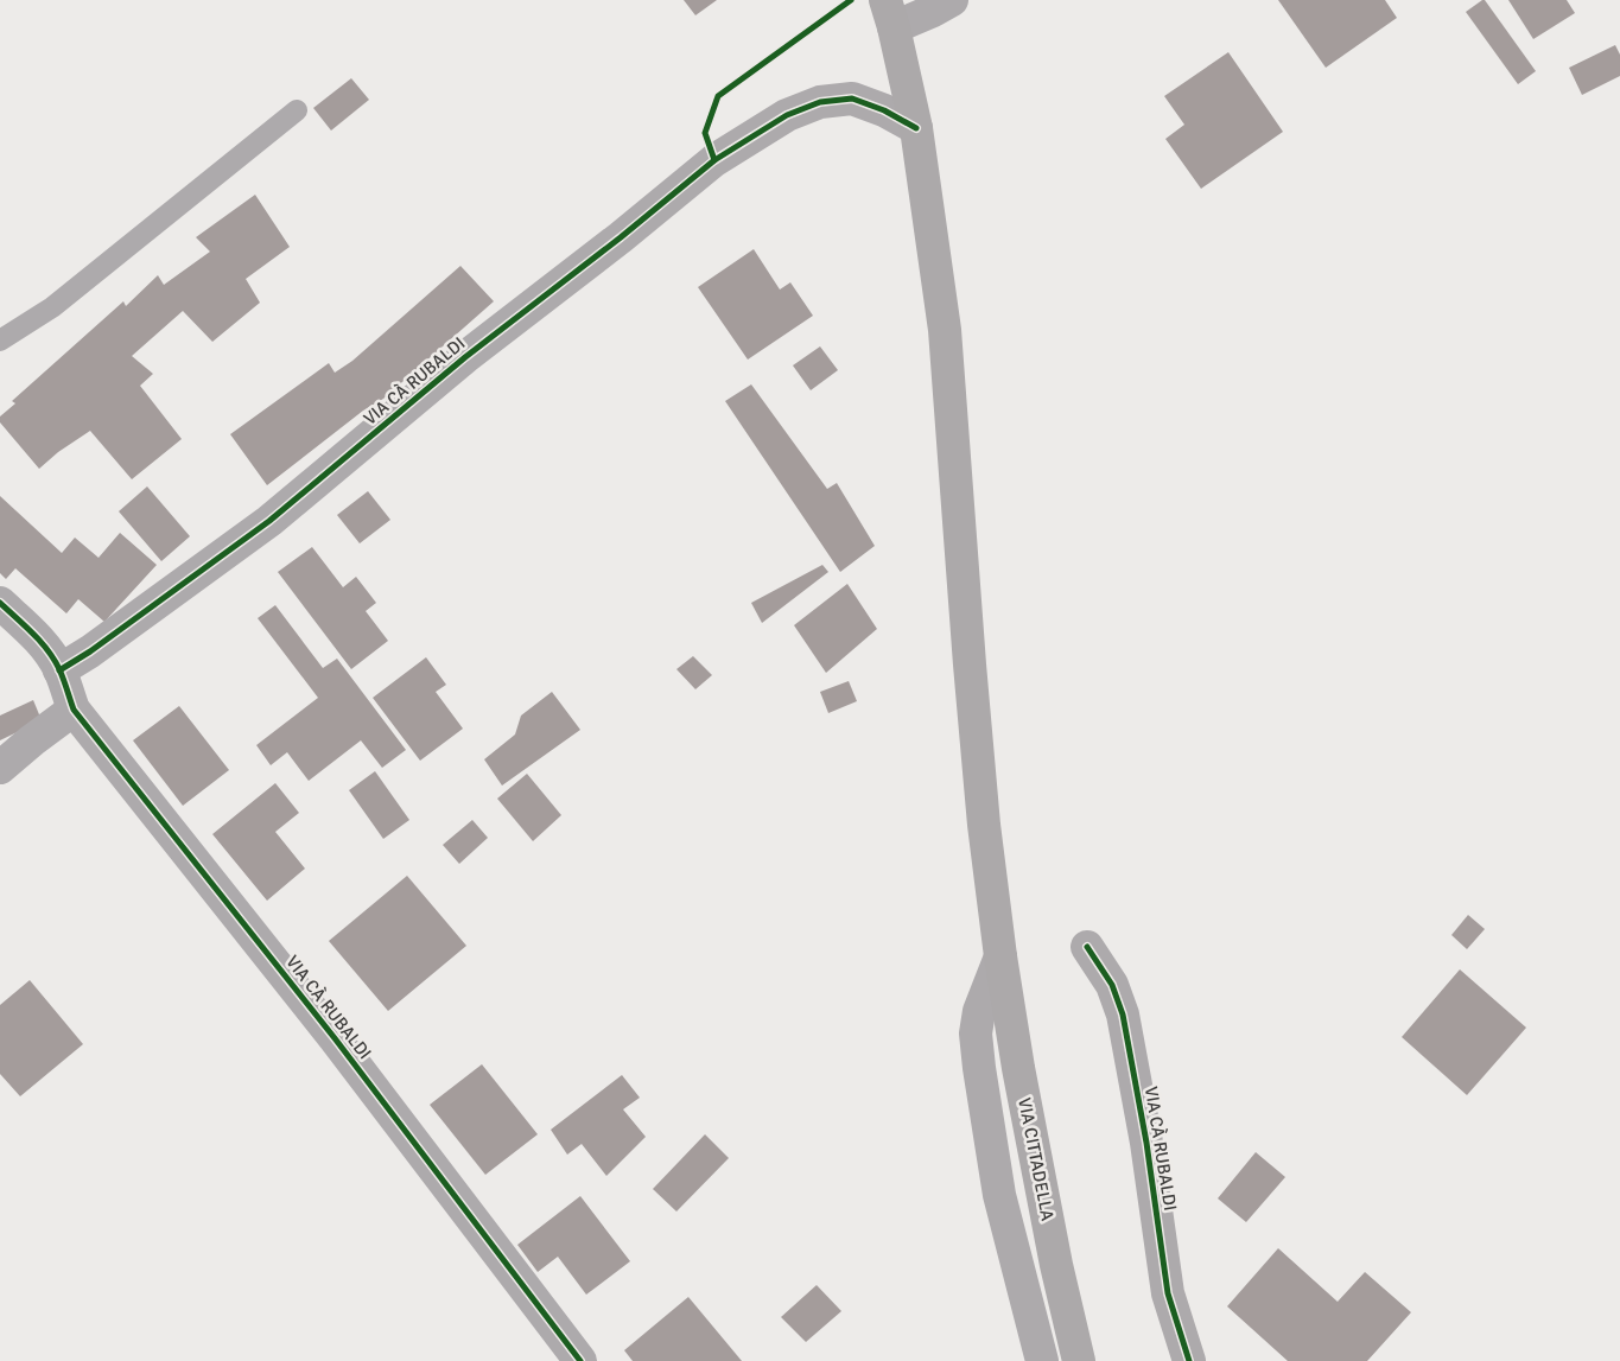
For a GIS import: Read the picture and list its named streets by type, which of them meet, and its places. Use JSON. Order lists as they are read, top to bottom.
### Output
{
  "streets": {
    "main road": ["VIA CITTADELLA"],
    "street": ["VIA CÀ RUBALDI"]
  },
  "crossings": [
    ["VIA CÀ RUBALDI", "VIA CITTADELLA"]
  ]
}
